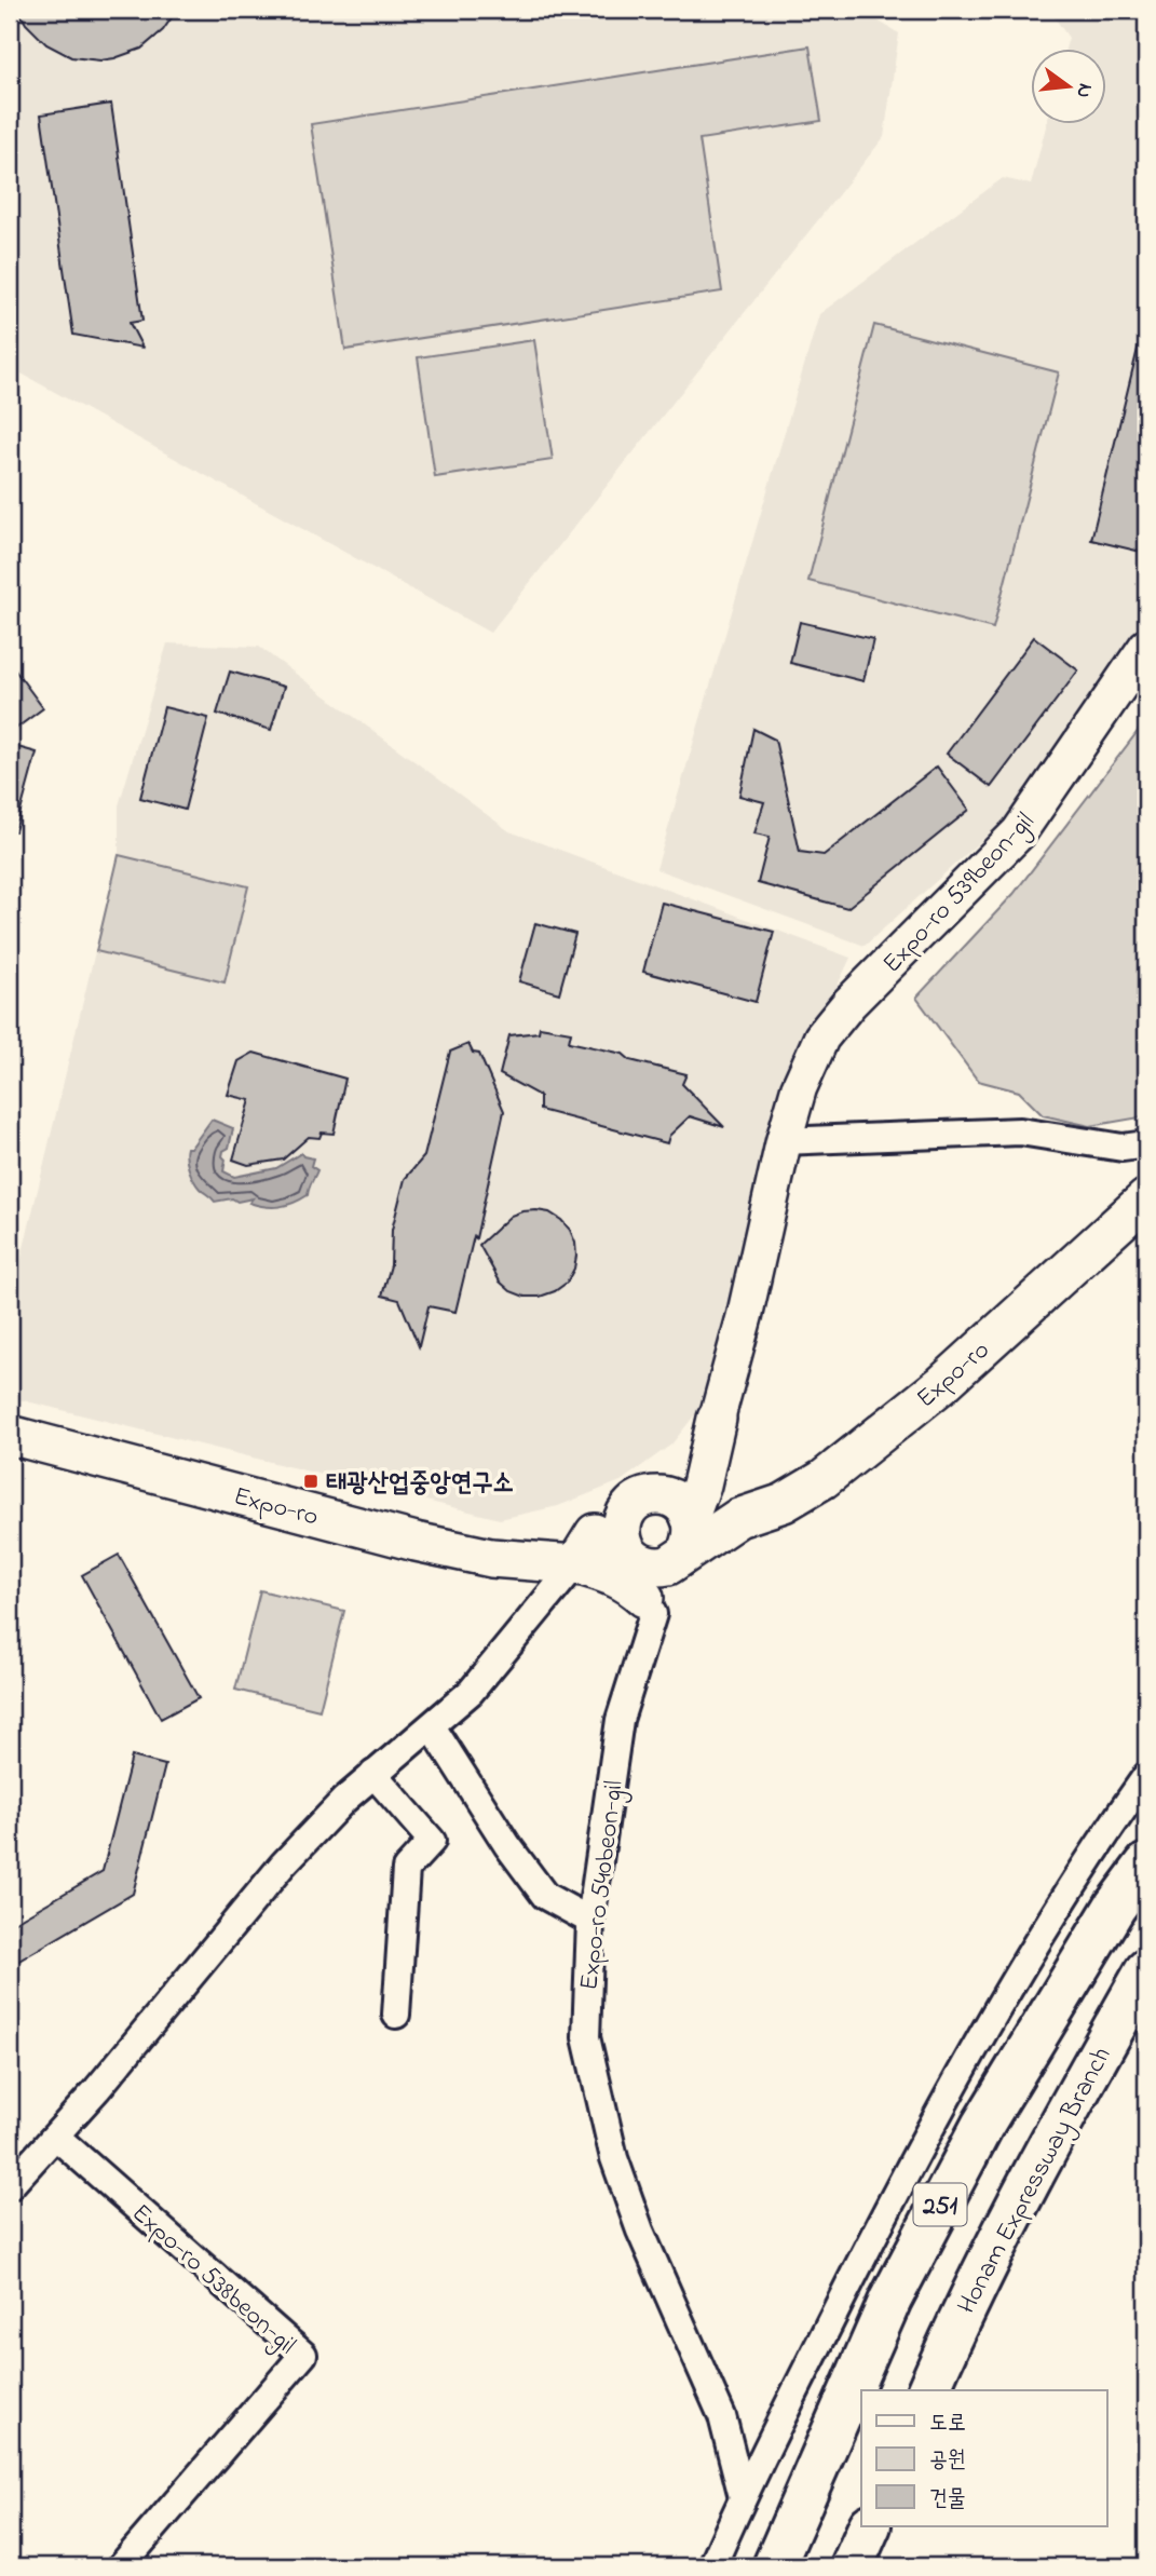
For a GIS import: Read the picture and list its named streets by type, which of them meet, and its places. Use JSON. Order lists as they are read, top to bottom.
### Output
{
  "streets": {
    "highway": ["Honam Expressway Branch", "251"],
    "main road": ["Expo-ro"],
    "street": ["Expo-ro 539beon-gil", "Expo-ro 540beon-gil", "Expo-ro 538beon-gil"]
  },
  "crossings": [
    ["Expo-ro", "Expo-ro 540beon-gil"]
  ],
  "places": {
    "transit": ["태광산업중앙연구소"]
  },
  "legend": ["도로", "공원", "건물"],
  "north": "right"
}
